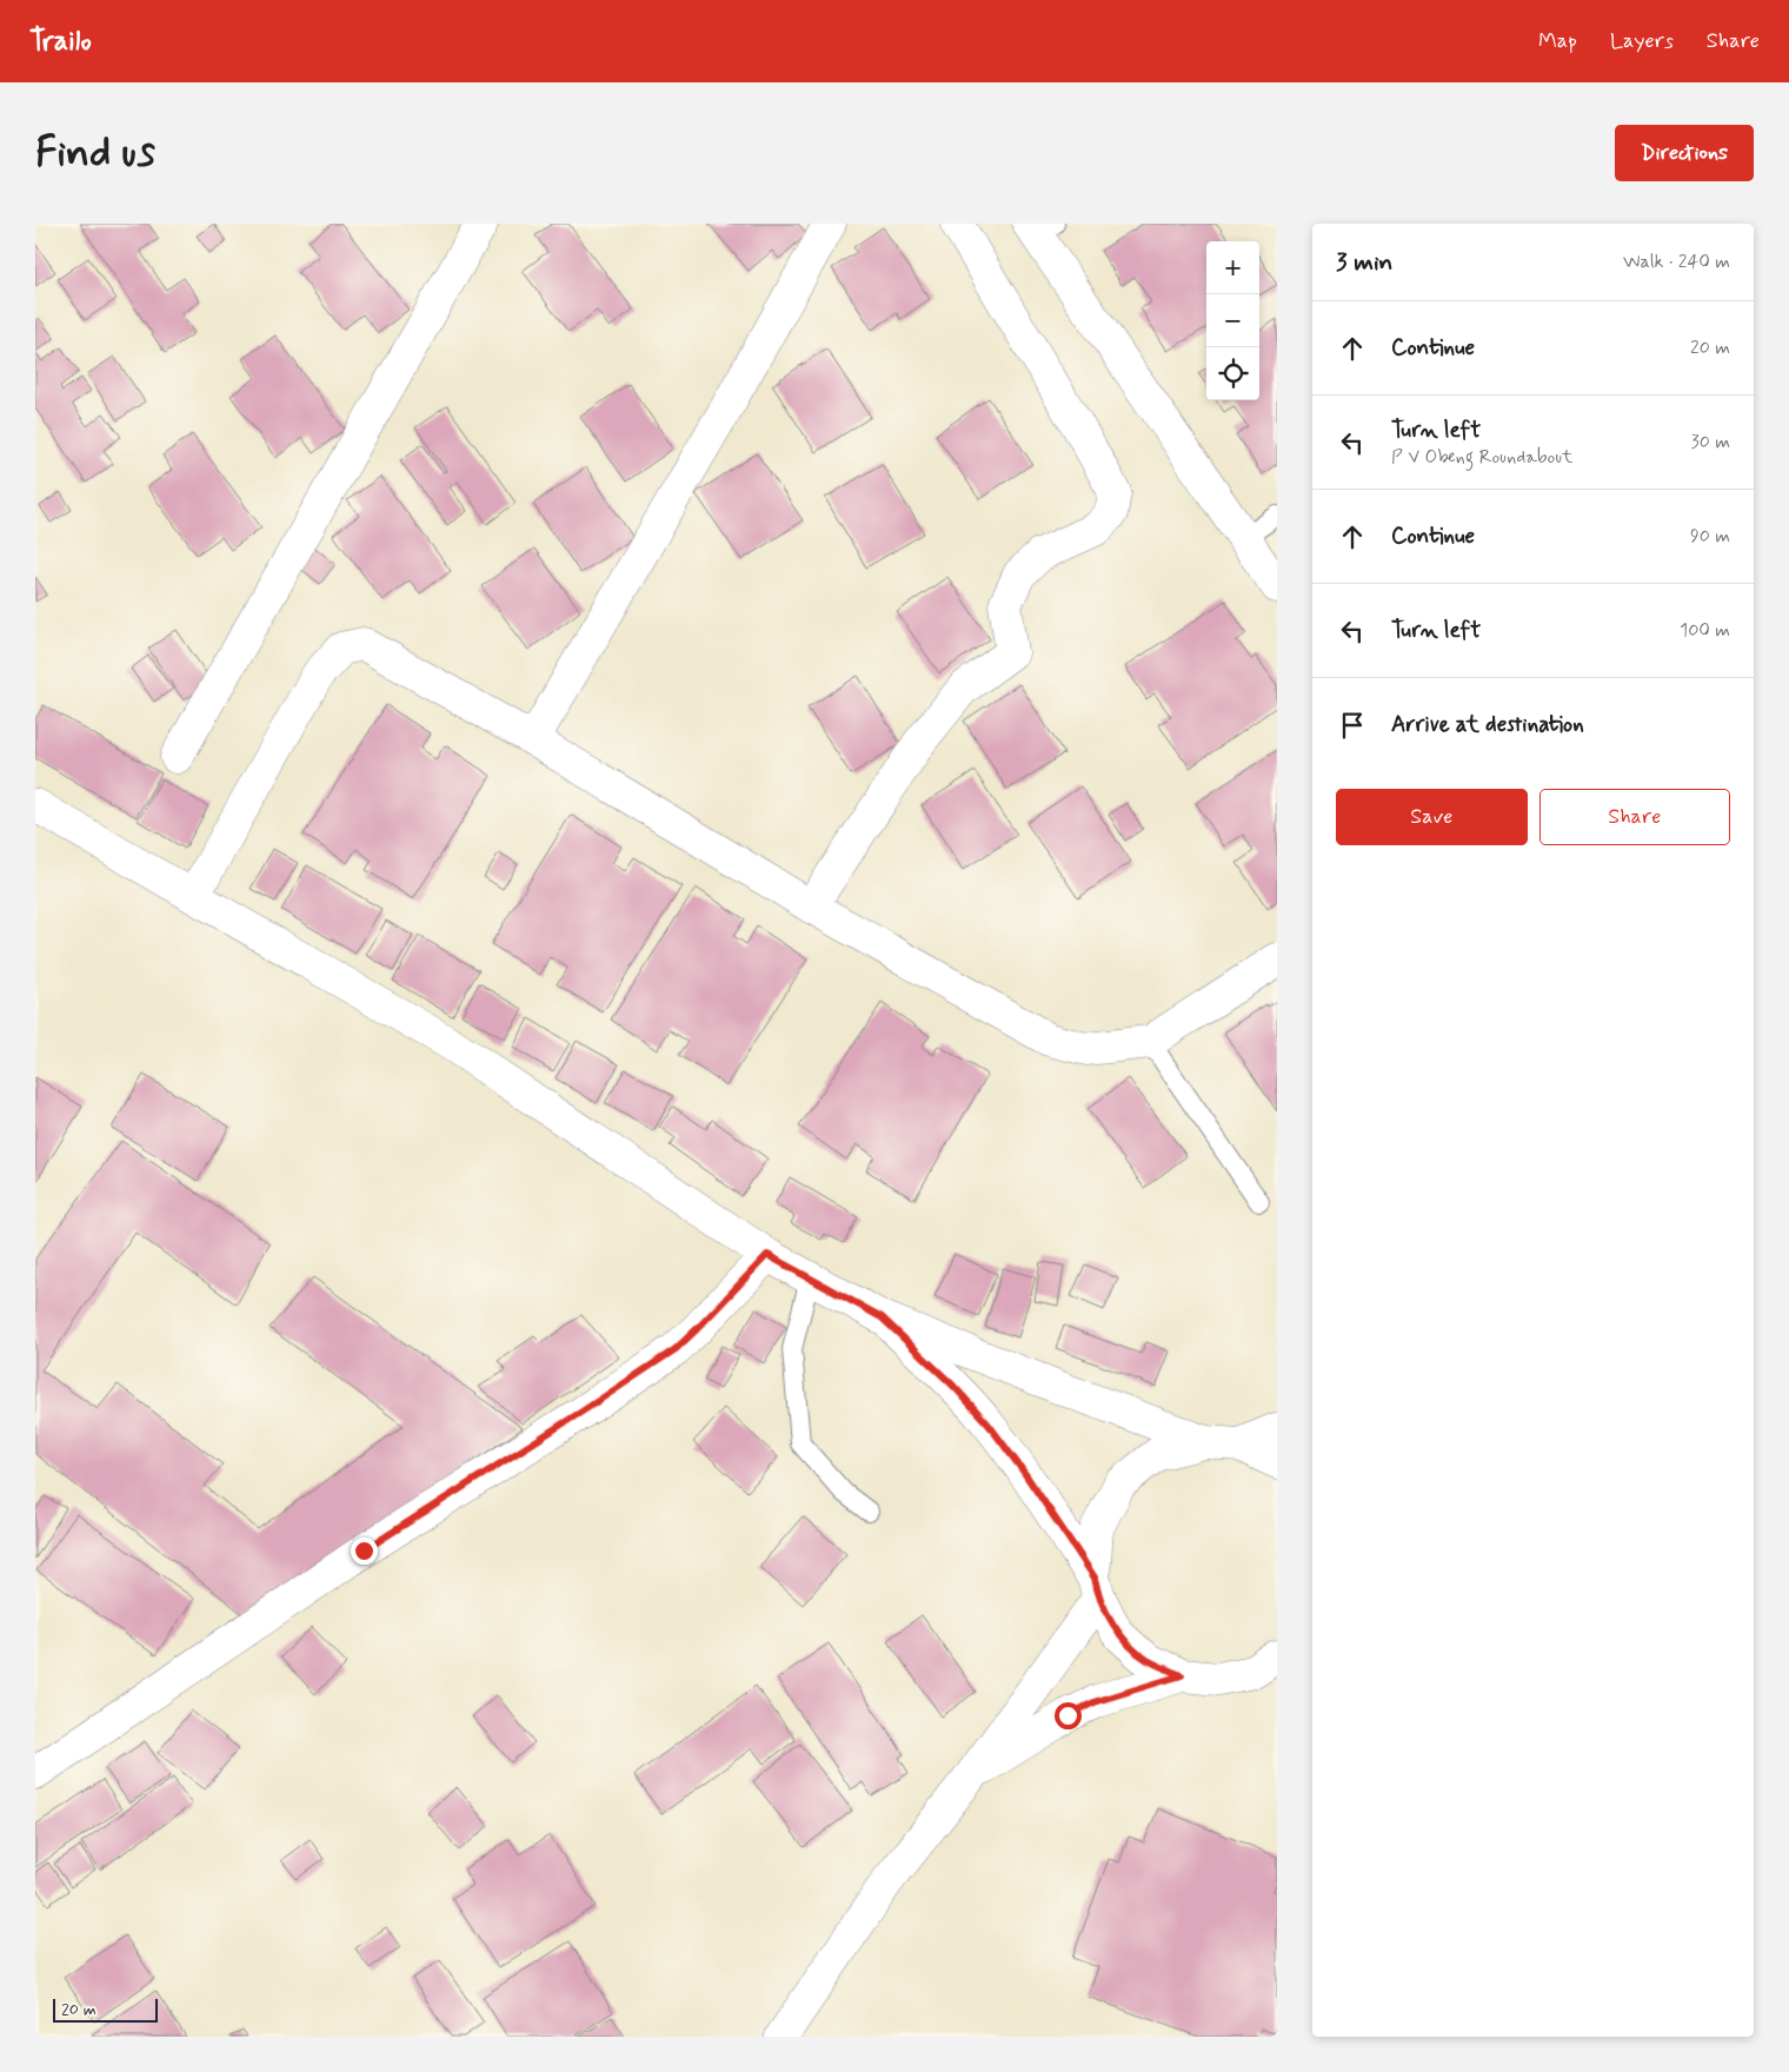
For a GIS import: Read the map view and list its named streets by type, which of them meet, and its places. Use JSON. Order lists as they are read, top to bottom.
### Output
{
  "scale_bar": "20 m",
  "page": {
    "header": "Trailo",
    "nav": ["Map", "Layers", "Share"],
    "buttons": [
      "Directions",
      ["Save", "Share"]
    ],
    "title": "Find us",
    "heading": ["3 min", "Walk · 240 m"],
    "map_buttons": ["+", "−"],
    "list": [
      ["Continue", "20 m"],
      ["Turn left", "P V Obeng Roundabout", "30 m"],
      ["Continue", "90 m"],
      ["Turn left", "100 m"],
      "Arrive at destination"
    ],
    "scale": "20 m"
  }
}
